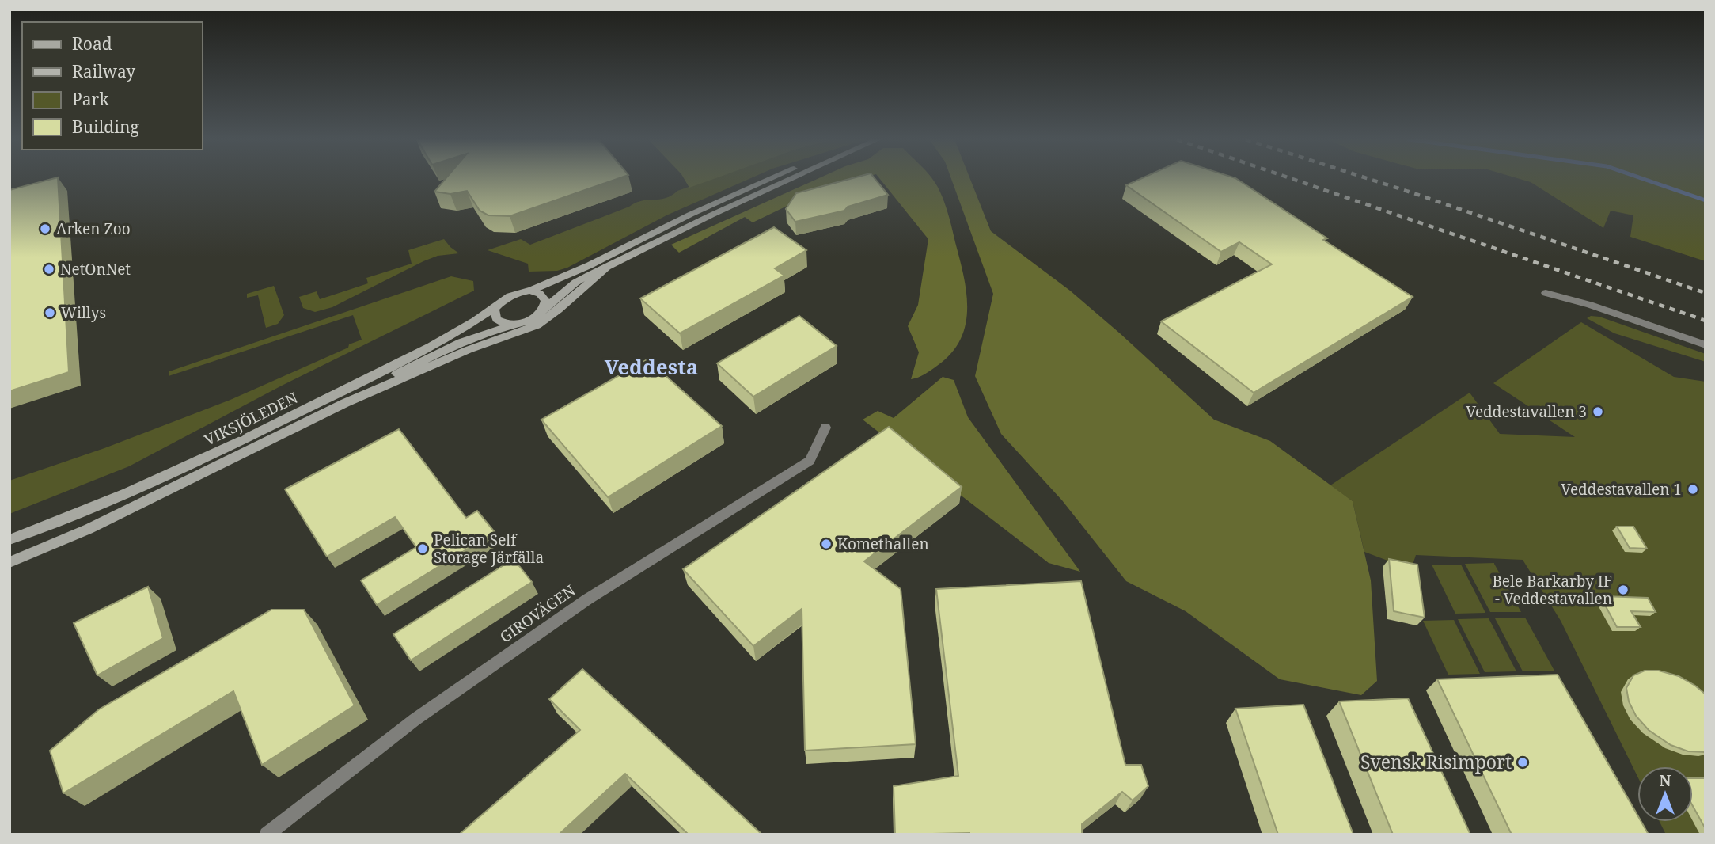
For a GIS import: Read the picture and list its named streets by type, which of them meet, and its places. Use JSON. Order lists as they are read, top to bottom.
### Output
{
  "streets": {
    "main road": ["VIKSJÖLEDEN"],
    "street": ["GIROVÄGEN"]
  },
  "districts": ["Veddesta"],
  "places": [
    "Arken Zoo",
    "NetOnNet",
    "Willys",
    "Veddestavallen 3",
    "Veddestavallen 1",
    "Komethallen",
    "Pelican Self Storage Järfälla",
    "Bele Barkarby IF - Veddestavallen",
    "Svensk Risimport"
  ],
  "legend": [
    "Road",
    "Railway",
    "Park",
    "Building"
  ],
  "north": "top"
}
